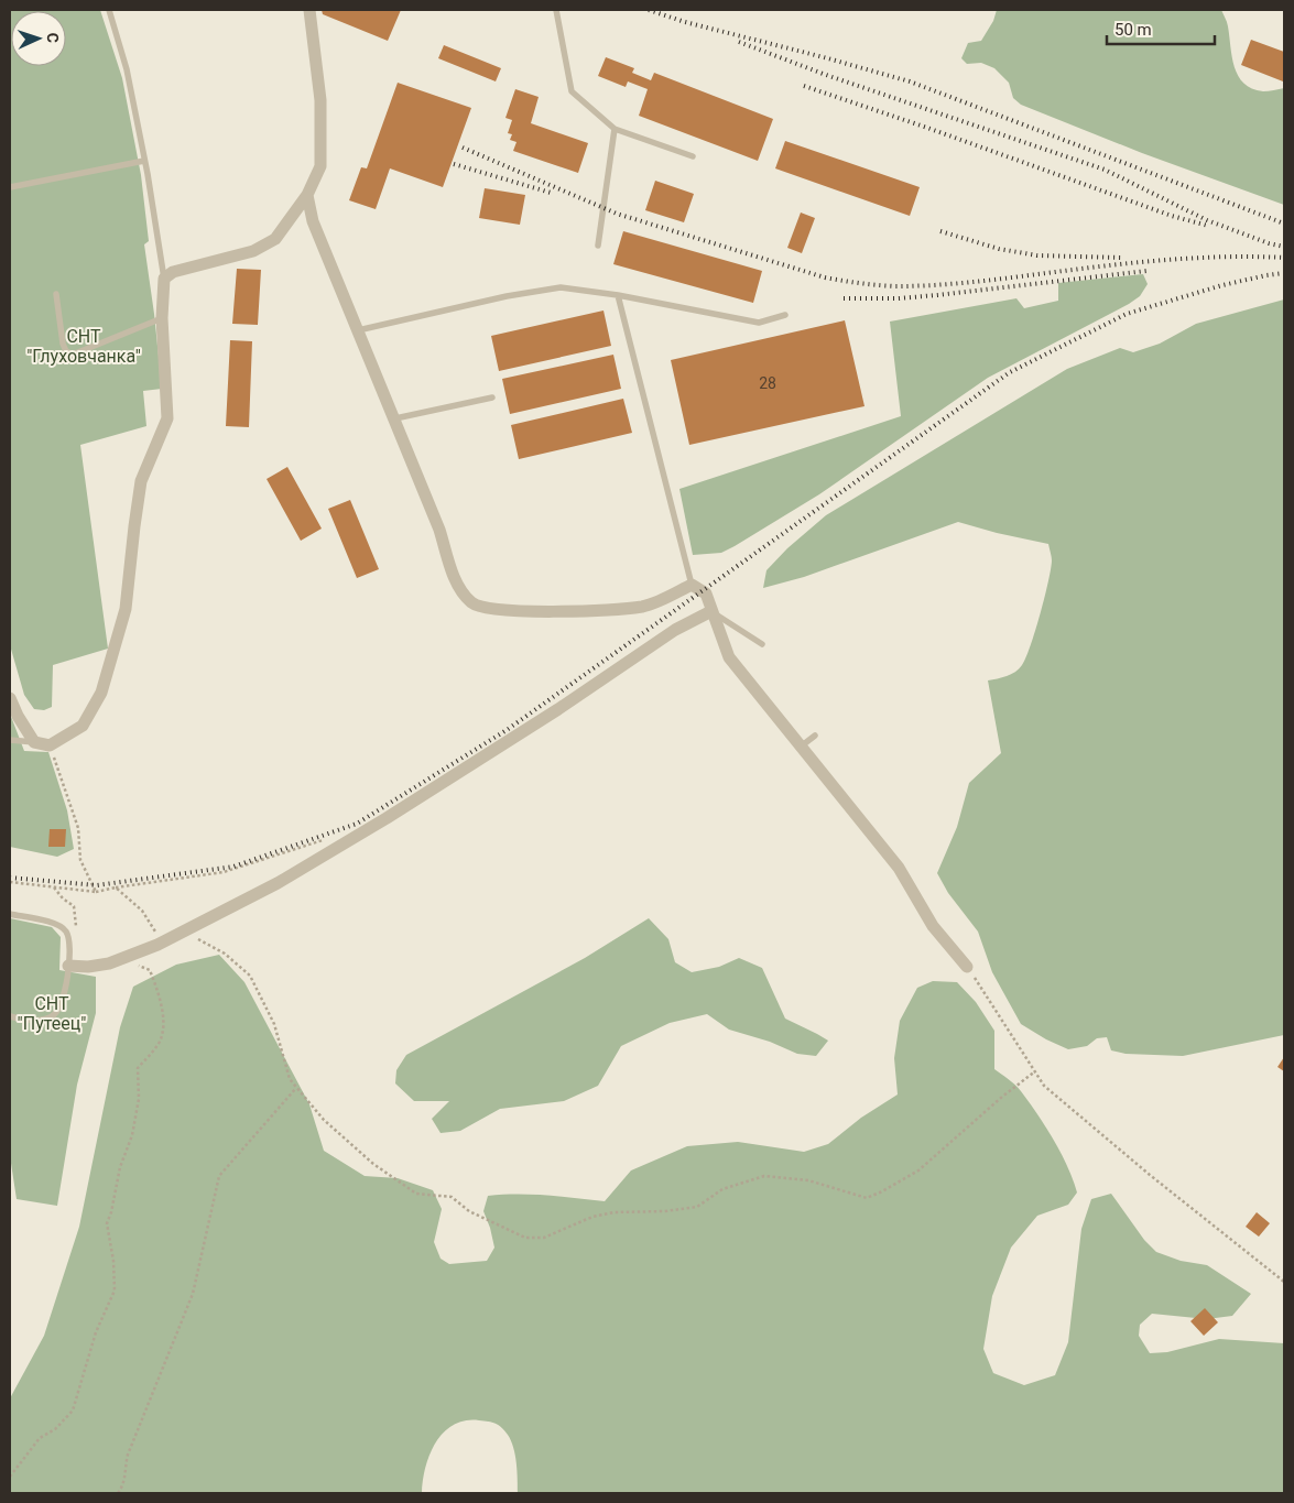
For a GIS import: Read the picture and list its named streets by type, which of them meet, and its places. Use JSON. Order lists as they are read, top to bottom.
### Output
{
  "parks": ["СНТ \"Глуховчанка\"", "СНТ \"Путеец\""],
  "house_numbers": ["28"],
  "scale_bar": "50 m",
  "north": "right"
}
